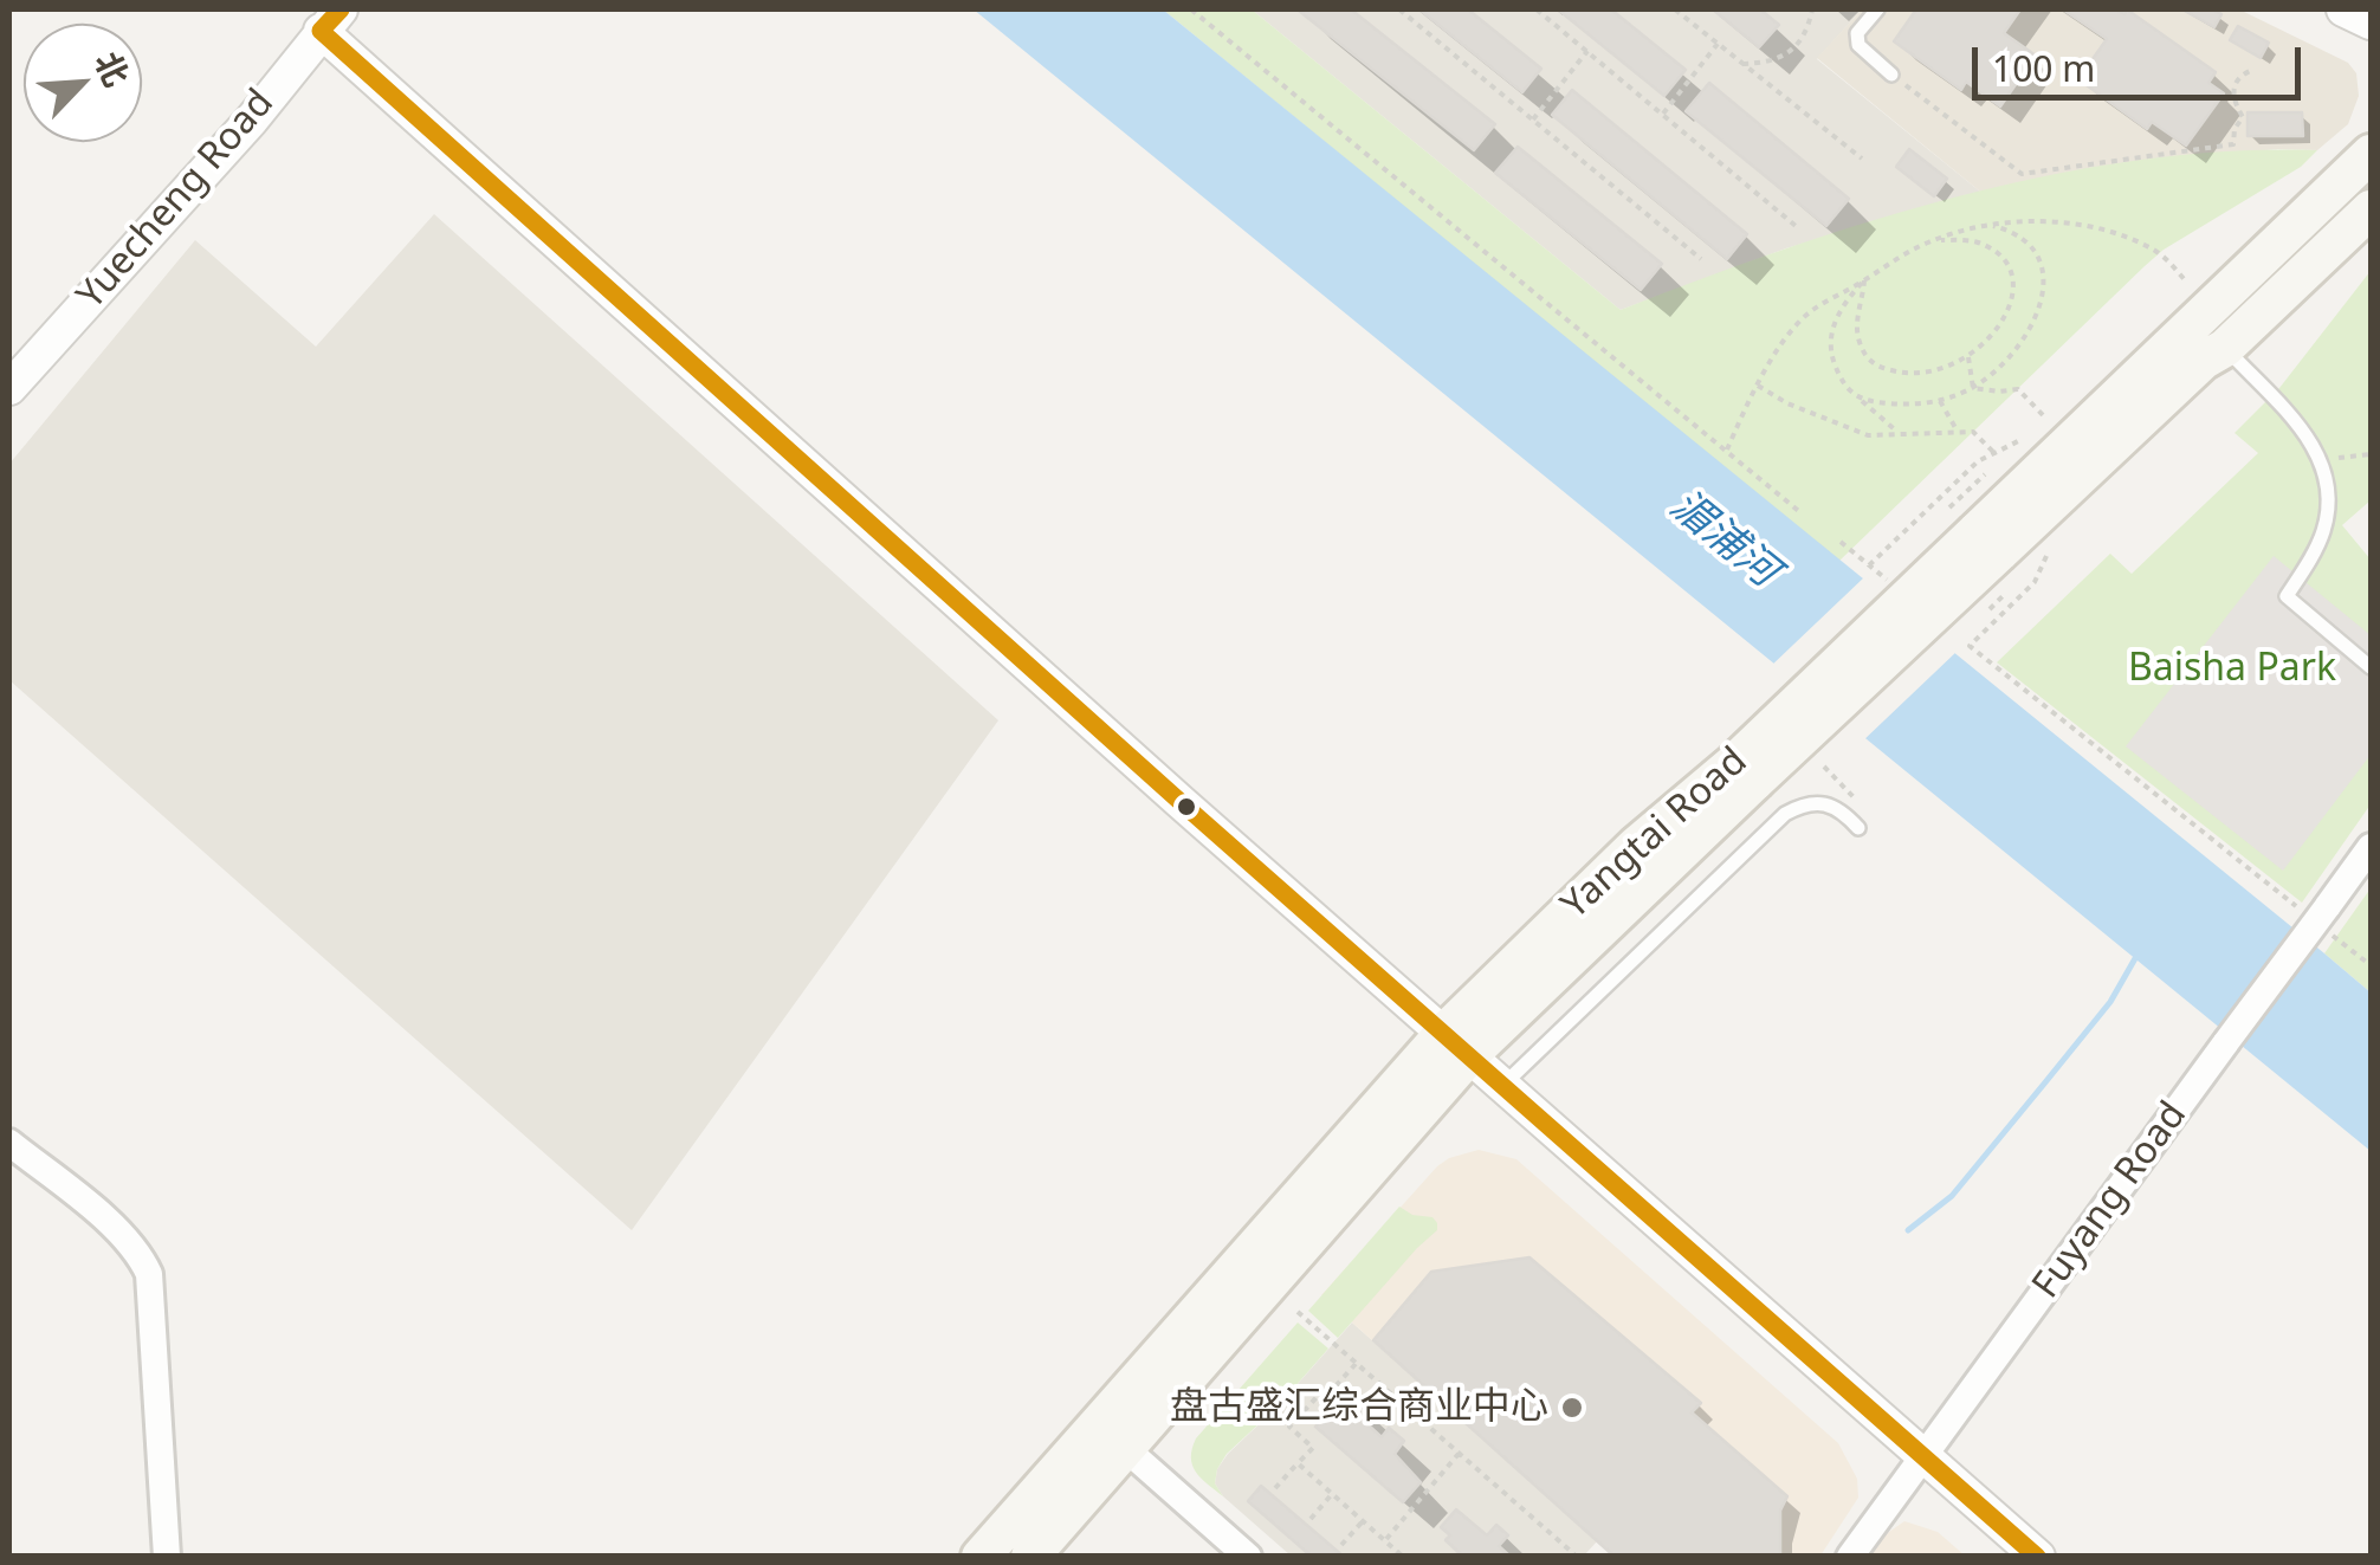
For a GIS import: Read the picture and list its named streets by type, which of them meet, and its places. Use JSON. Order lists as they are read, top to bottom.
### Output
{
  "streets": {
    "main road": ["Yangtai Road"],
    "street": ["Yuecheng Road", "Fuyang Road"]
  },
  "water": ["湄浦河"],
  "parks": ["Baisha Park"],
  "places": ["盘古盛汇综合商业中心"],
  "scale_bar": "100 m",
  "north": "top right"
}
